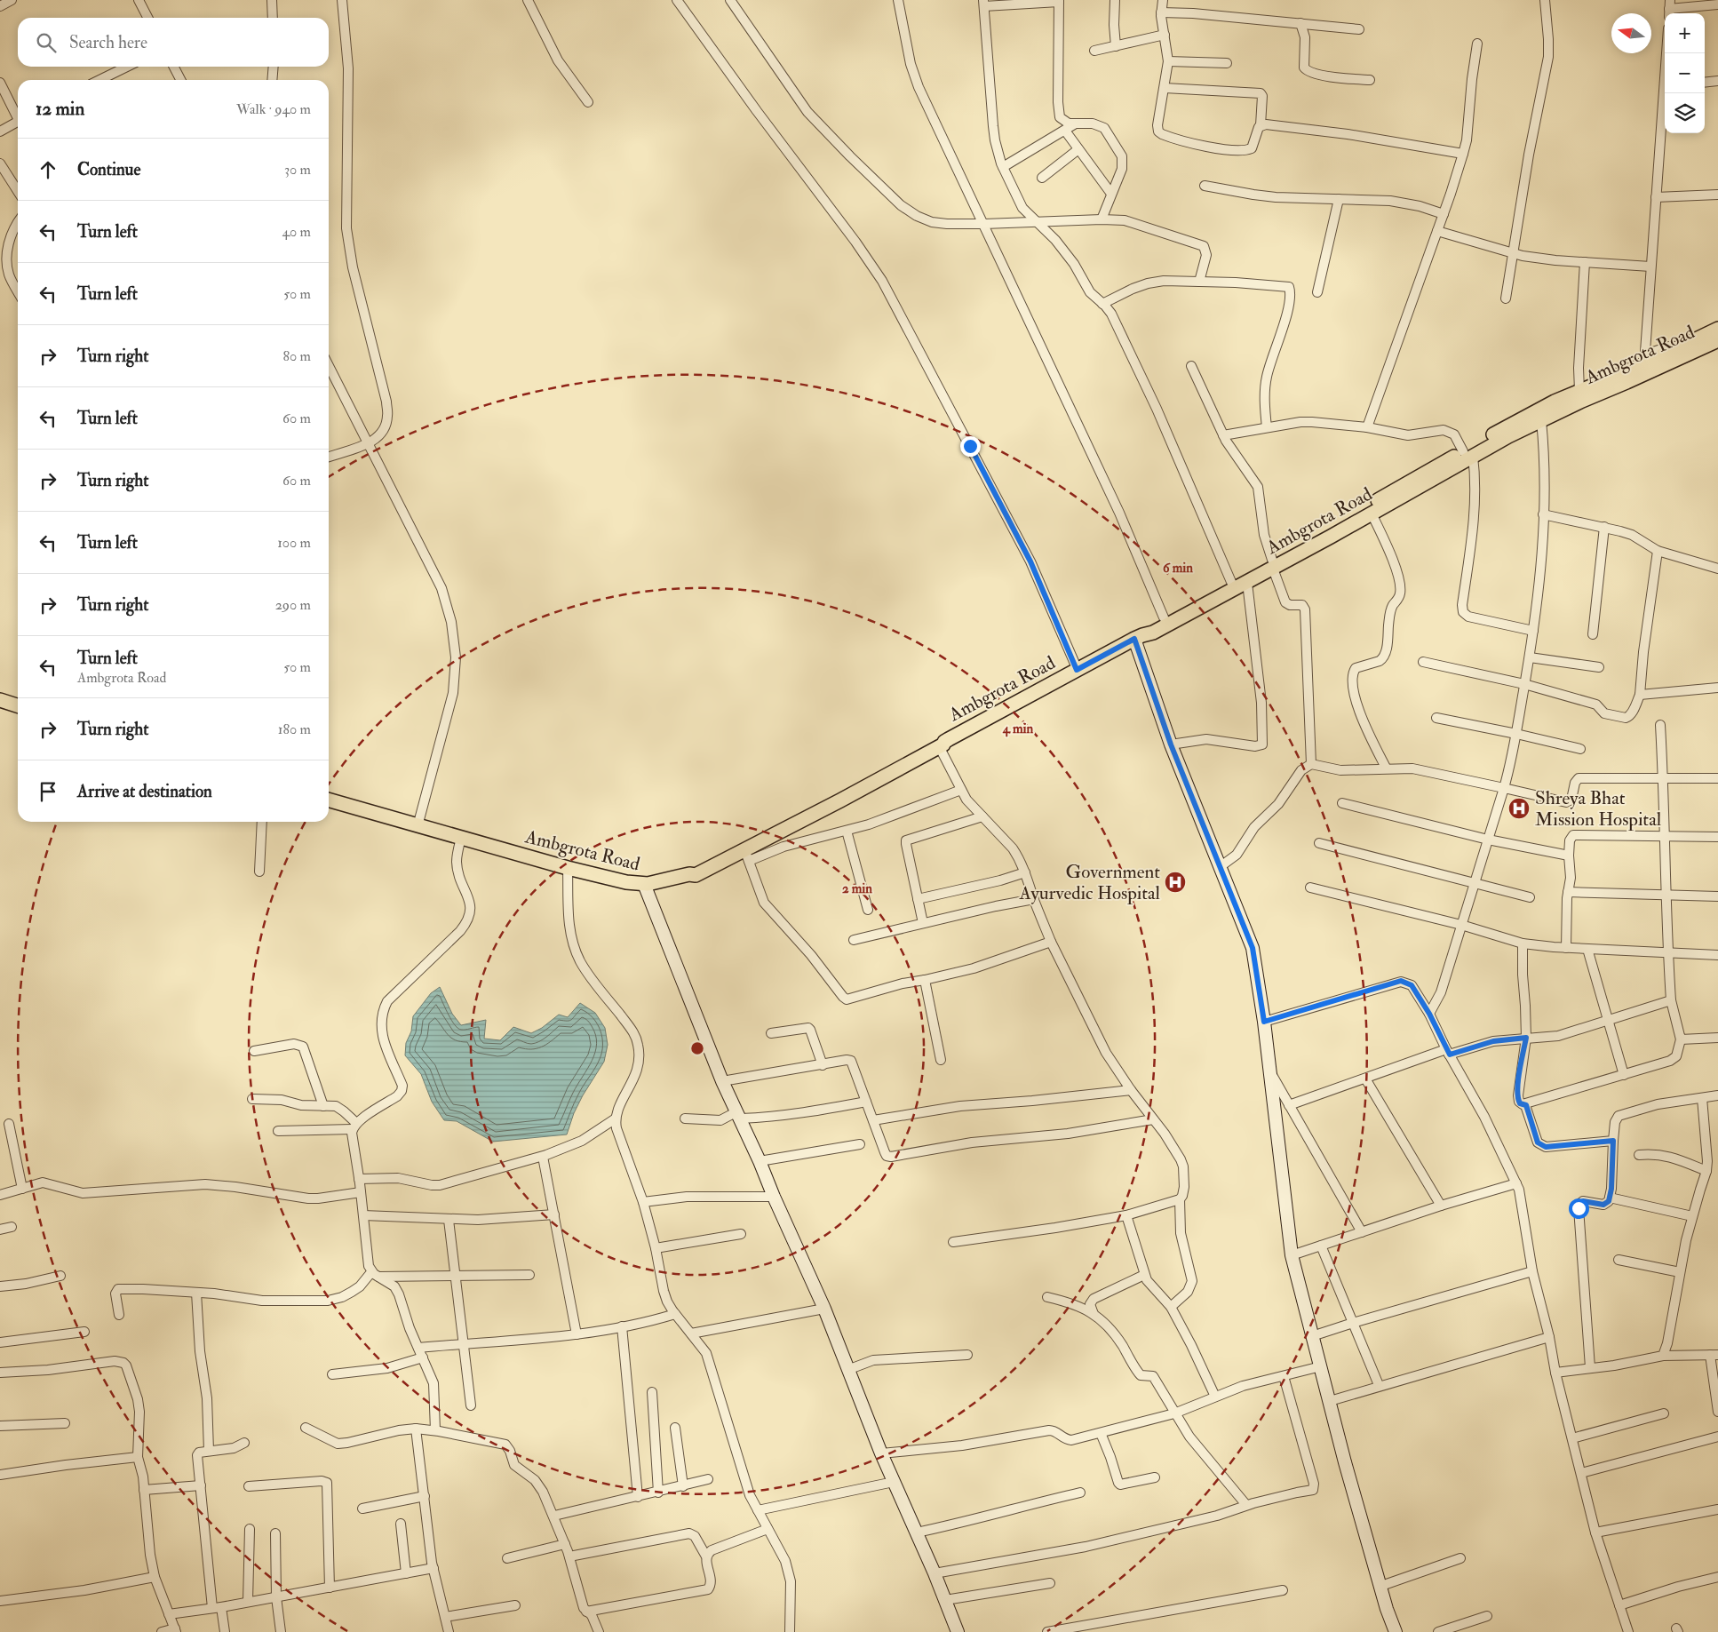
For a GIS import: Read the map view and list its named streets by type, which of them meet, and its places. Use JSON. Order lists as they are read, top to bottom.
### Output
{
  "streets": {
    "main road": ["Ambgrota Road"]
  },
  "places": {
    "hospital": ["Shreya Bhat Mission Hospital", "Government Ayurvedic Hospital"]
  },
  "north": "left",
  "page": {
    "map_buttons": ["+", "−"],
    "search": "Search here",
    "heading": ["12 min", "Walk · 940 m"],
    "list": [
      ["Continue", "30 m"],
      ["Turn left", "40 m"],
      ["Turn left", "50 m"],
      ["Turn right", "80 m"],
      ["Turn left", "60 m"],
      ["Turn right", "60 m"],
      ["Turn left", "100 m"],
      ["Turn right", "290 m"],
      ["Turn left", "Ambgrota Road", "50 m"],
      ["Turn right", "180 m"],
      "Arrive at destination"
    ]
  },
  "rings": ["6 min", "4 min", "2 min"]
}
